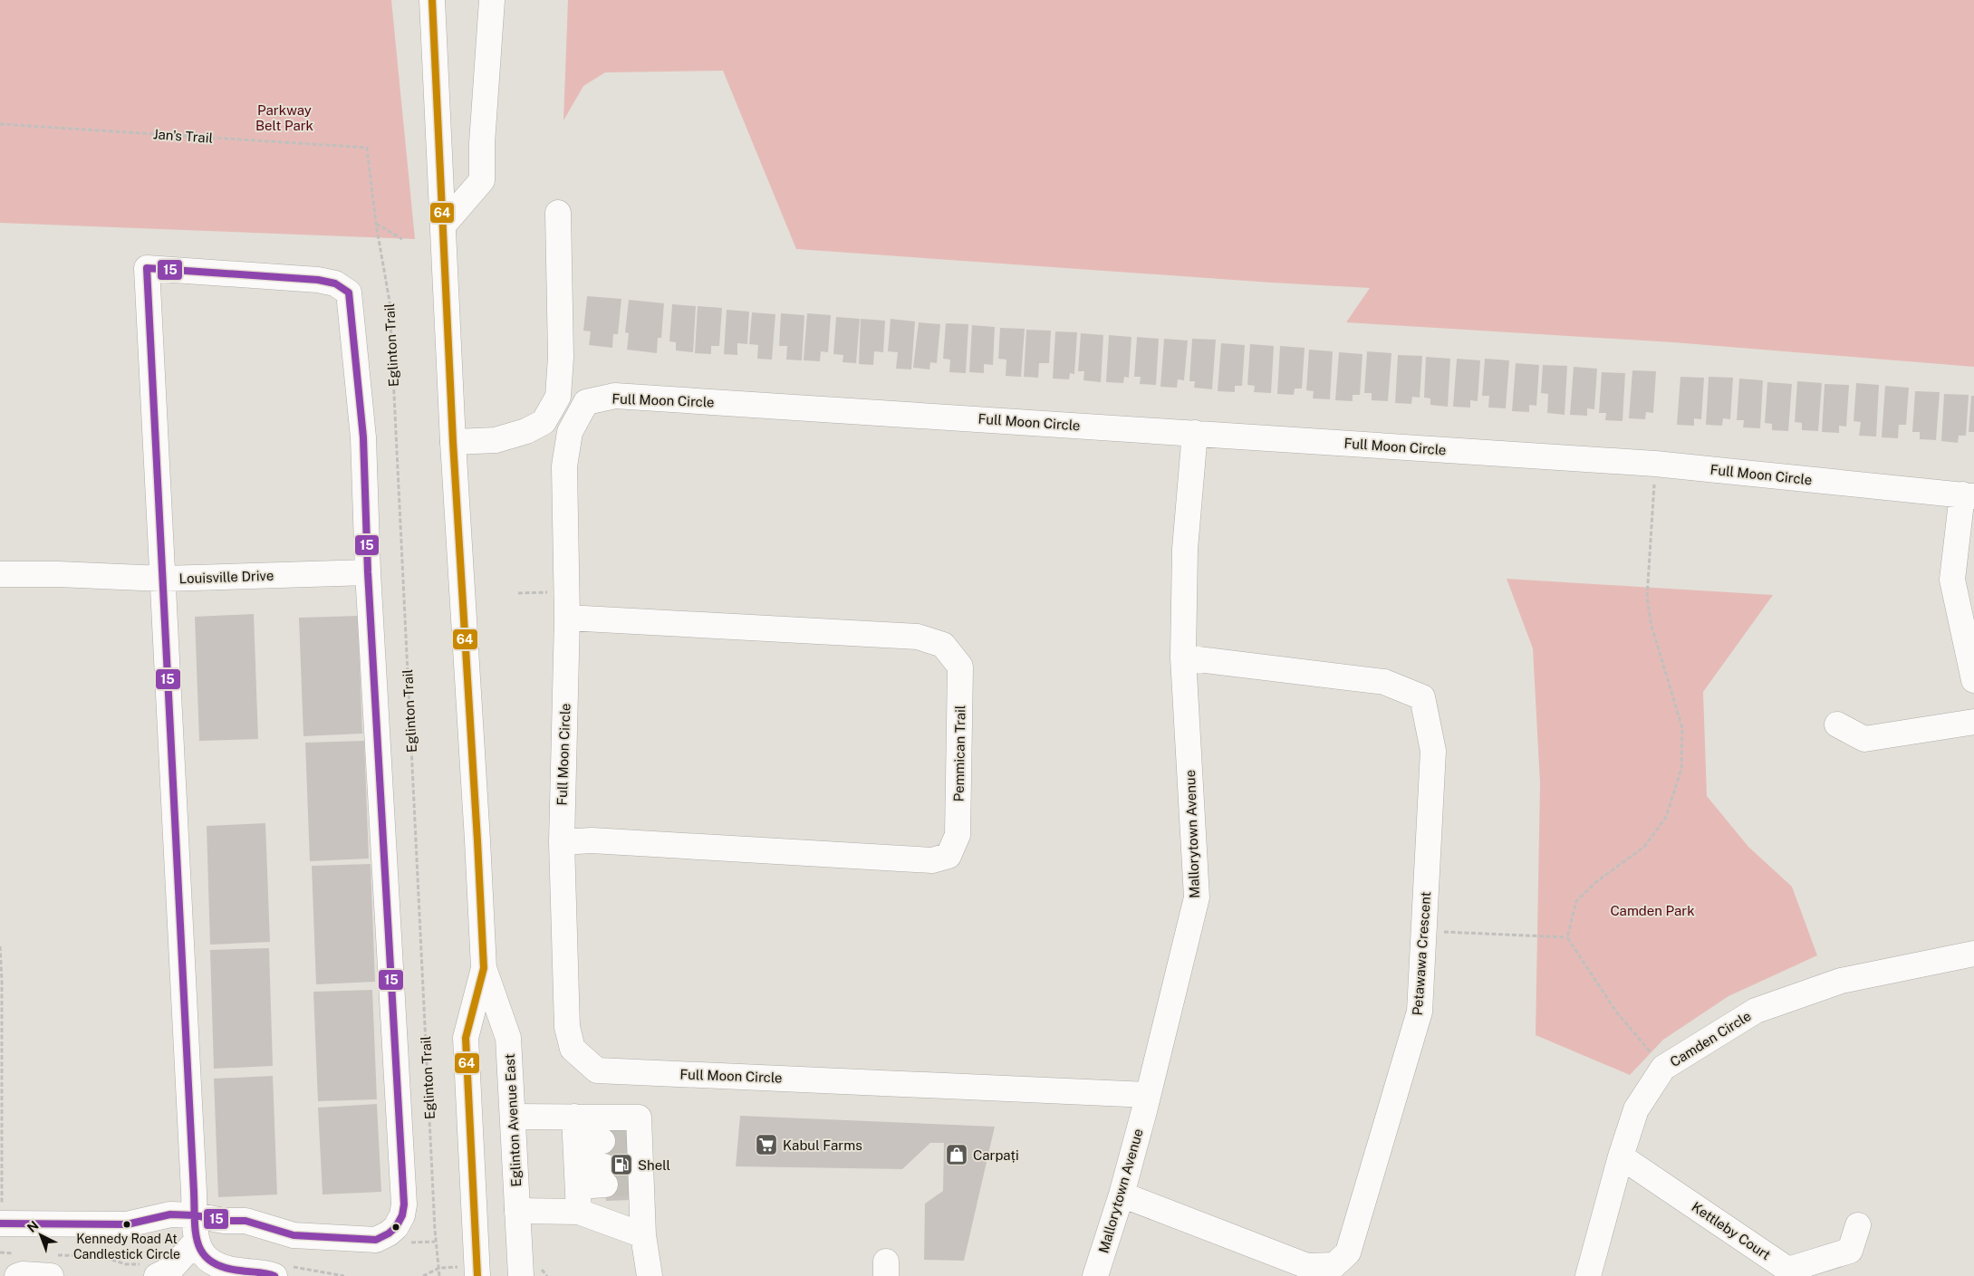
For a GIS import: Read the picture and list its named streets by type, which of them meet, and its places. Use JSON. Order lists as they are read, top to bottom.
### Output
{
  "streets": {
    "main road": [
      "Full Moon Circle",
      "Louisville Drive",
      "Pemmican Trail",
      "Mallorytown Avenue",
      "Petawawa Crescent",
      "Camden Circle",
      "Eglinton Avenue East",
      "Kettleby Court"
    ],
    "path": ["Jan's Trail", "Eglinton Trail"]
  },
  "crossings": [
    ["Jan's Trail", "Eglinton Trail"],
    ["Full Moon Circle", "Pemmican Trail"],
    ["Full Moon Circle", "Mallorytown Avenue"],
    ["Mallorytown Avenue", "Petawawa Crescent"],
    ["Camden Circle", "Kettleby Court"]
  ],
  "parks": ["Parkway Belt Park", "Camden Park"],
  "places": {
    "supermarket": ["Kabul Farms"],
    "shop": ["Carpați"],
    "fuel station": ["Shell"],
    "other": ["Kennedy Road At Candlestick Circle"]
  },
  "lines": ["transit line 64", "transit line 15"],
  "north": "top left"
}
